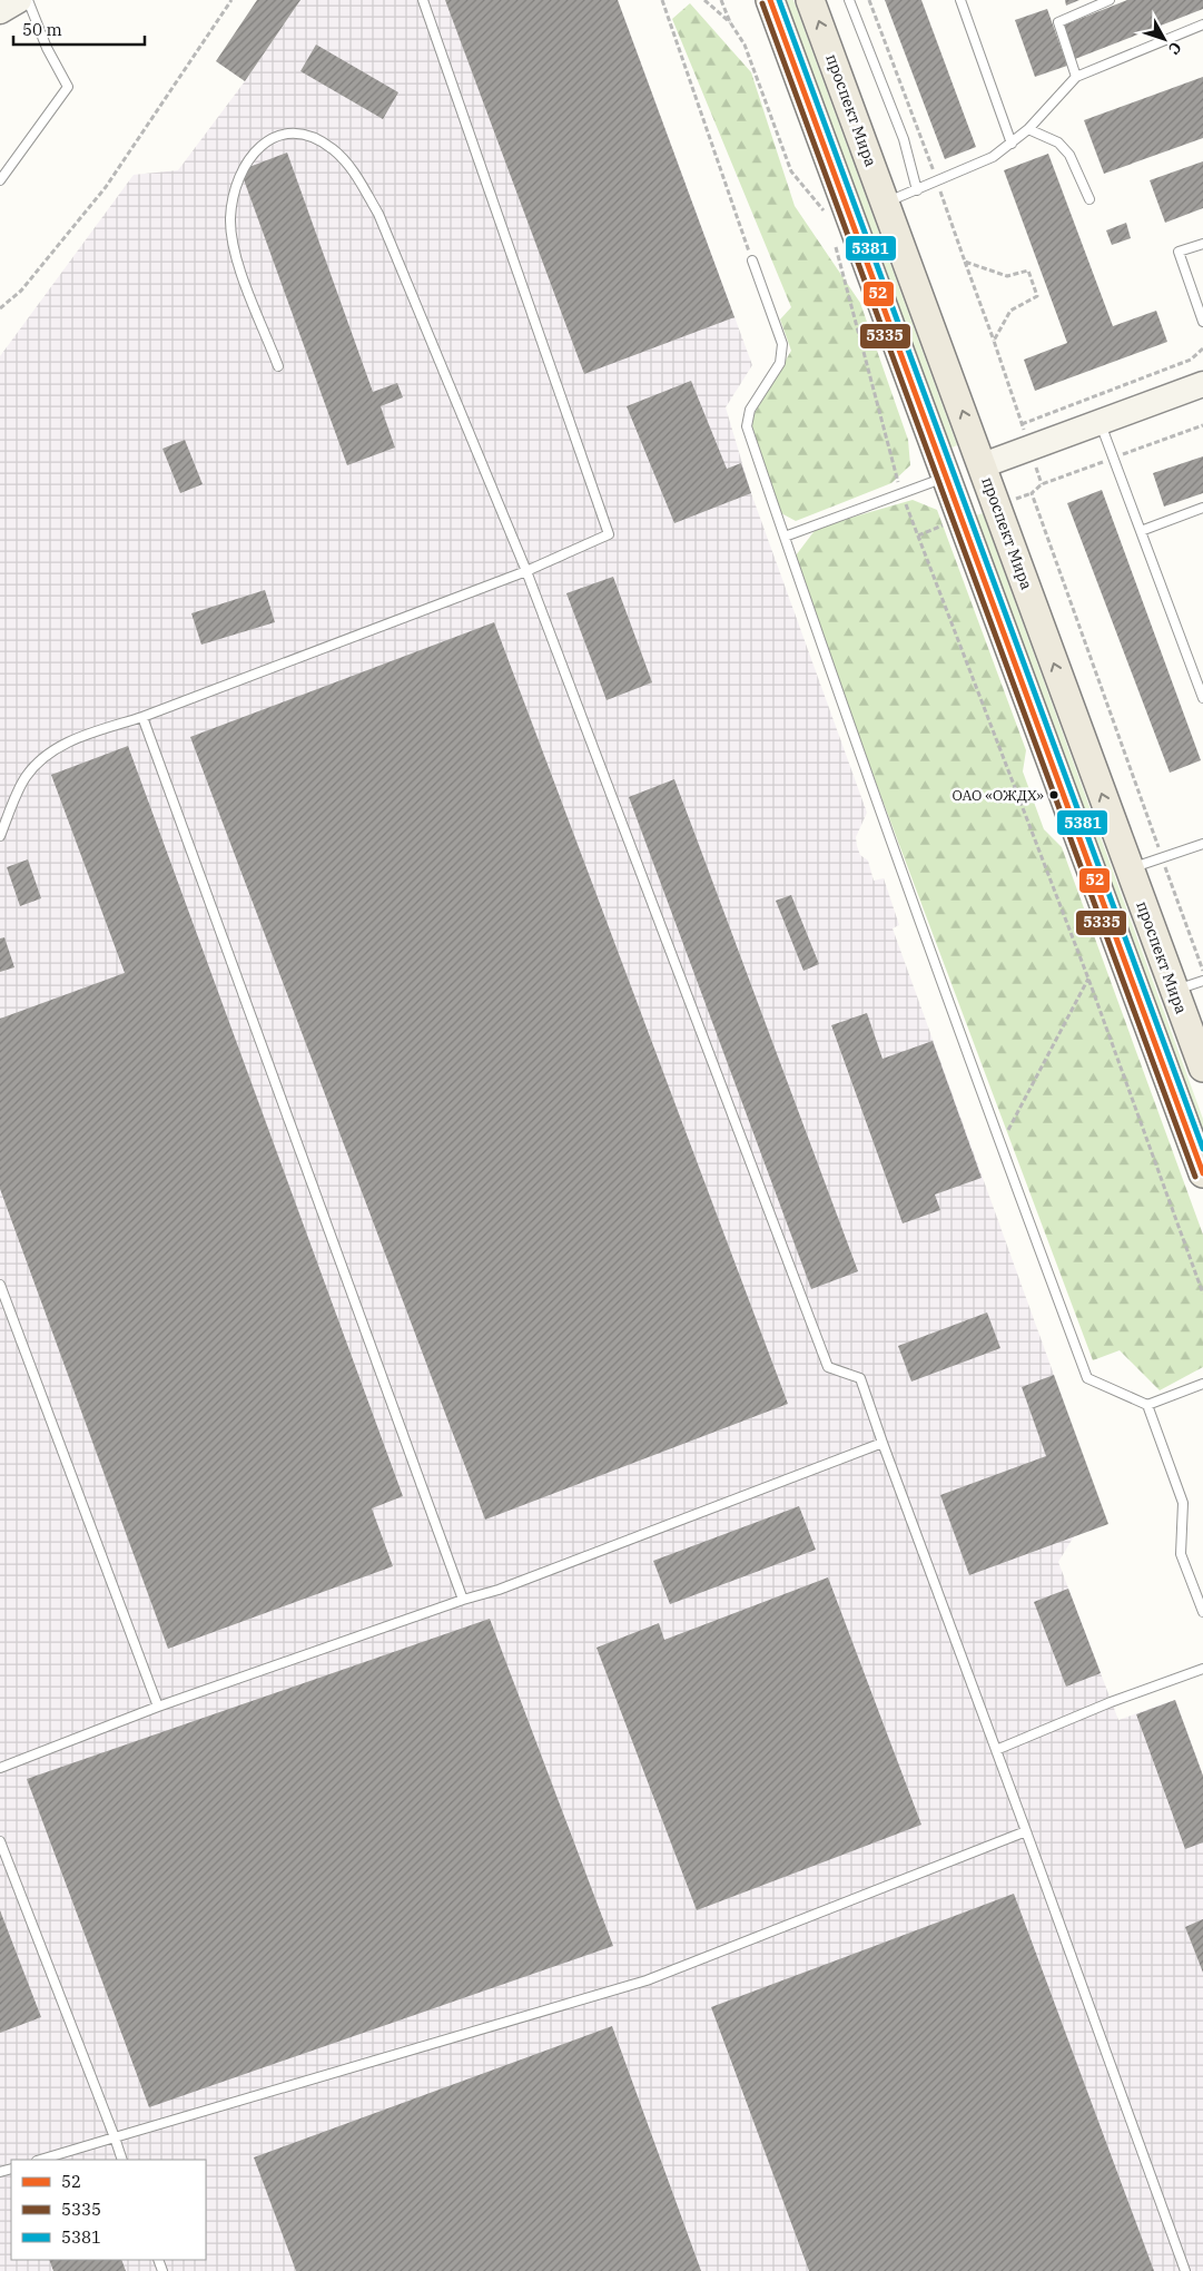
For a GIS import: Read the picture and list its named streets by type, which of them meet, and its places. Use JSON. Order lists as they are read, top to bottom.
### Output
{
  "streets": {
    "main road": ["проспект Мира"]
  },
  "places": ["ОАО «ОЖДХ»"],
  "lines": ["transit line 52", "transit line 5381", "transit line 5335"],
  "legend": ["52", "5335", "5381"],
  "scale_bar": "50 m",
  "north": "bottom right"
}
